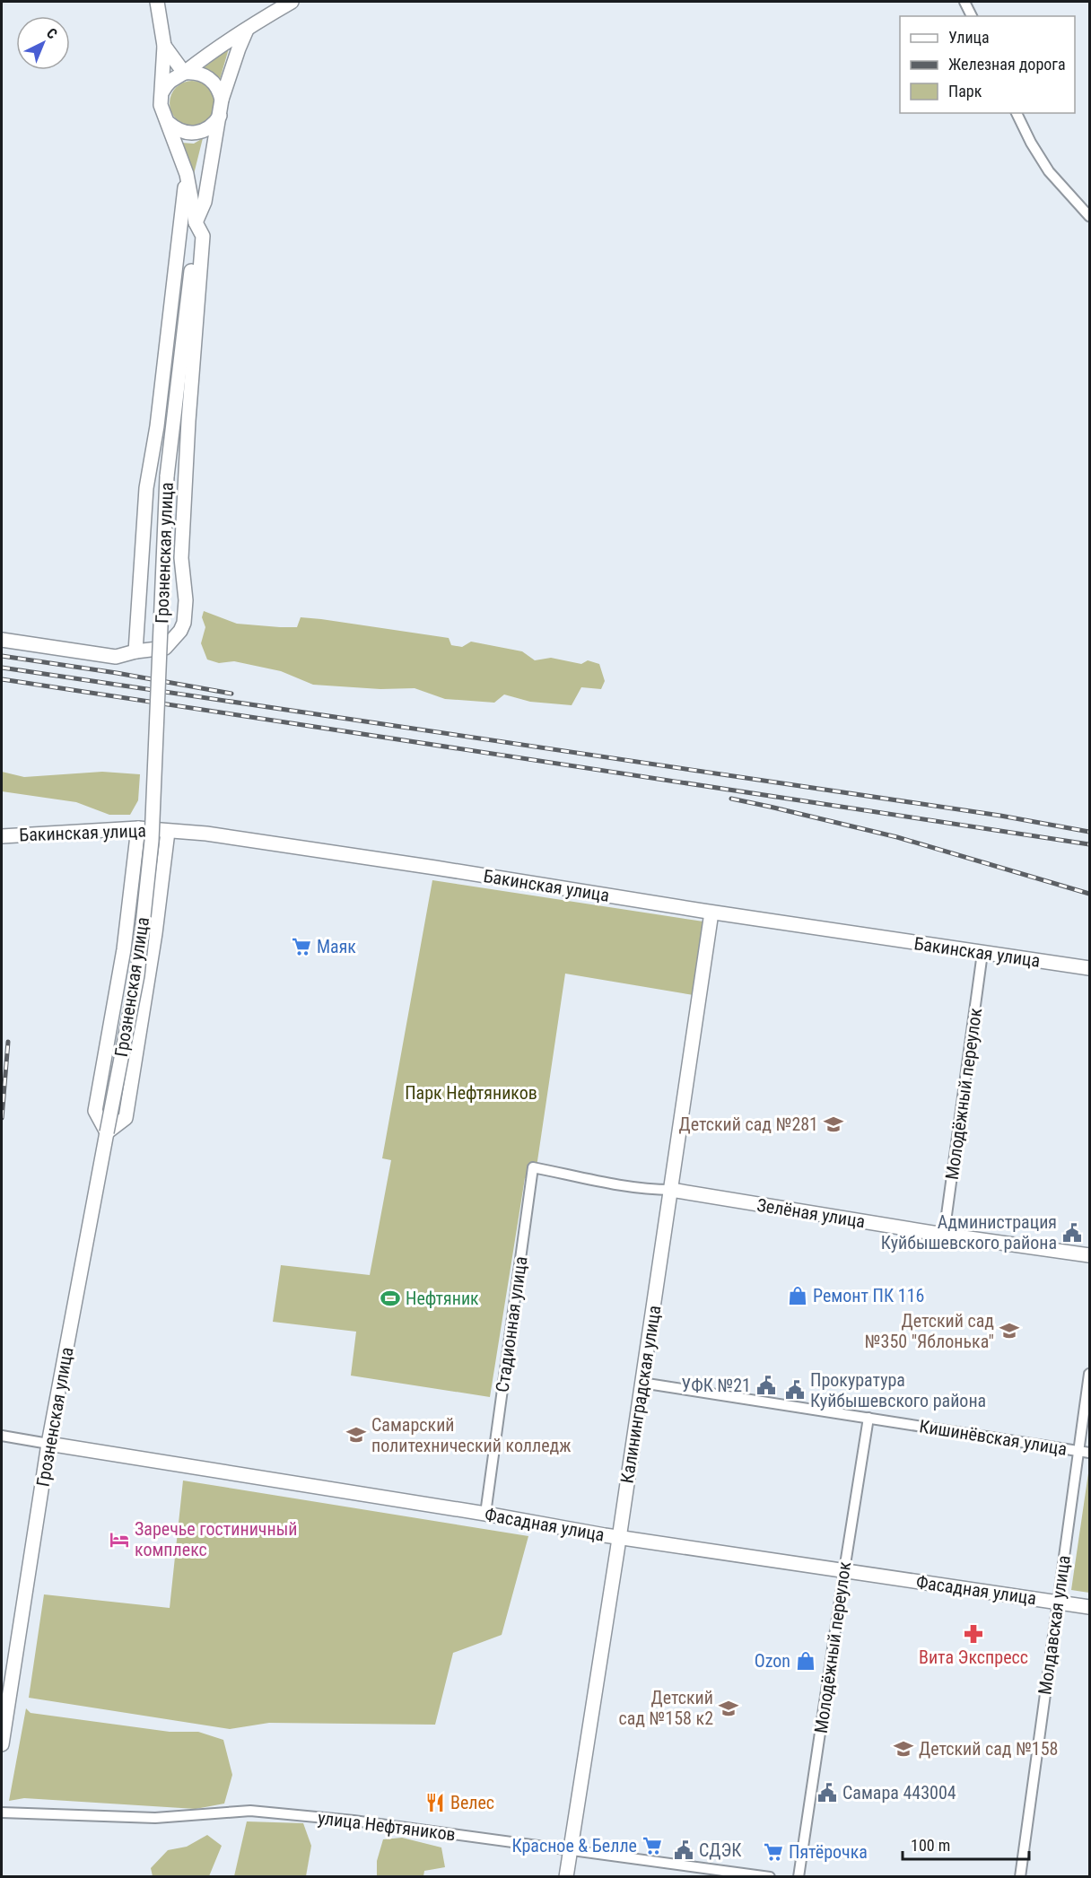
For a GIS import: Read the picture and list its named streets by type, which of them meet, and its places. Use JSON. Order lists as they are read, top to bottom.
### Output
{
  "streets": {
    "main road": [
      "Грозненская улица",
      "Бакинская улица",
      "Зелёная улица",
      "Калининградская улица",
      "Фасадная улица"
    ],
    "street": [
      "Молодёжный переулок",
      "Стадионная улица",
      "Кишинёвская улица",
      "Молдавская улица",
      "улица Нефтяников"
    ]
  },
  "crossings": [
    ["Грозненская улица", "Фасадная улица"],
    ["Бакинская улица", "Молодёжный переулок"],
    ["Бакинская улица", "Калининградская улица"],
    ["Молодёжный переулок", "Зелёная улица"],
    ["Молодёжный переулок", "Кишинёвская улица"],
    ["Молодёжный переулок", "Фасадная улица"],
    ["Зелёная улица", "Стадионная улица"],
    ["Зелёная улица", "Калининградская улица"],
    ["Стадионная улица", "Фасадная улица"],
    ["Калининградская улица", "Кишинёвская улица"],
    ["Калининградская улица", "Фасадная улица"],
    ["Калининградская улица", "улица Нефтяников"],
    ["Кишинёвская улица", "Молдавская улица"],
    ["Фасадная улица", "Молдавская улица"]
  ],
  "parks": ["Парк Нефтяников"],
  "places": {
    "supermarket": ["Маяк", "Красное & Белле", "Пятёрочка"],
    "school or university": [
      "Детский сад №281",
      "Детский сад №350 \"Яблонька\"",
      "Самарский политехнический колледж",
      "Детский сад №158 к2",
      "Детский сад №158"
    ],
    "public building": [
      "Администрация Куйбышевского района",
      "УФК №21",
      "Прокуратура Куйбышевского района",
      "Самара 443004",
      "СДЭК"
    ],
    "shop": ["Ремонт ПК 116", "Ozon"],
    "sports": ["Нефтяник"],
    "hotel": ["Заречье гостиничный комплекс"],
    "pharmacy": ["Вита Экспресс"],
    "restaurant": ["Велес"]
  },
  "legend": ["Улица", "Железная дорога", "Парк"],
  "scale_bar": "100 m",
  "north": "top right"
}
